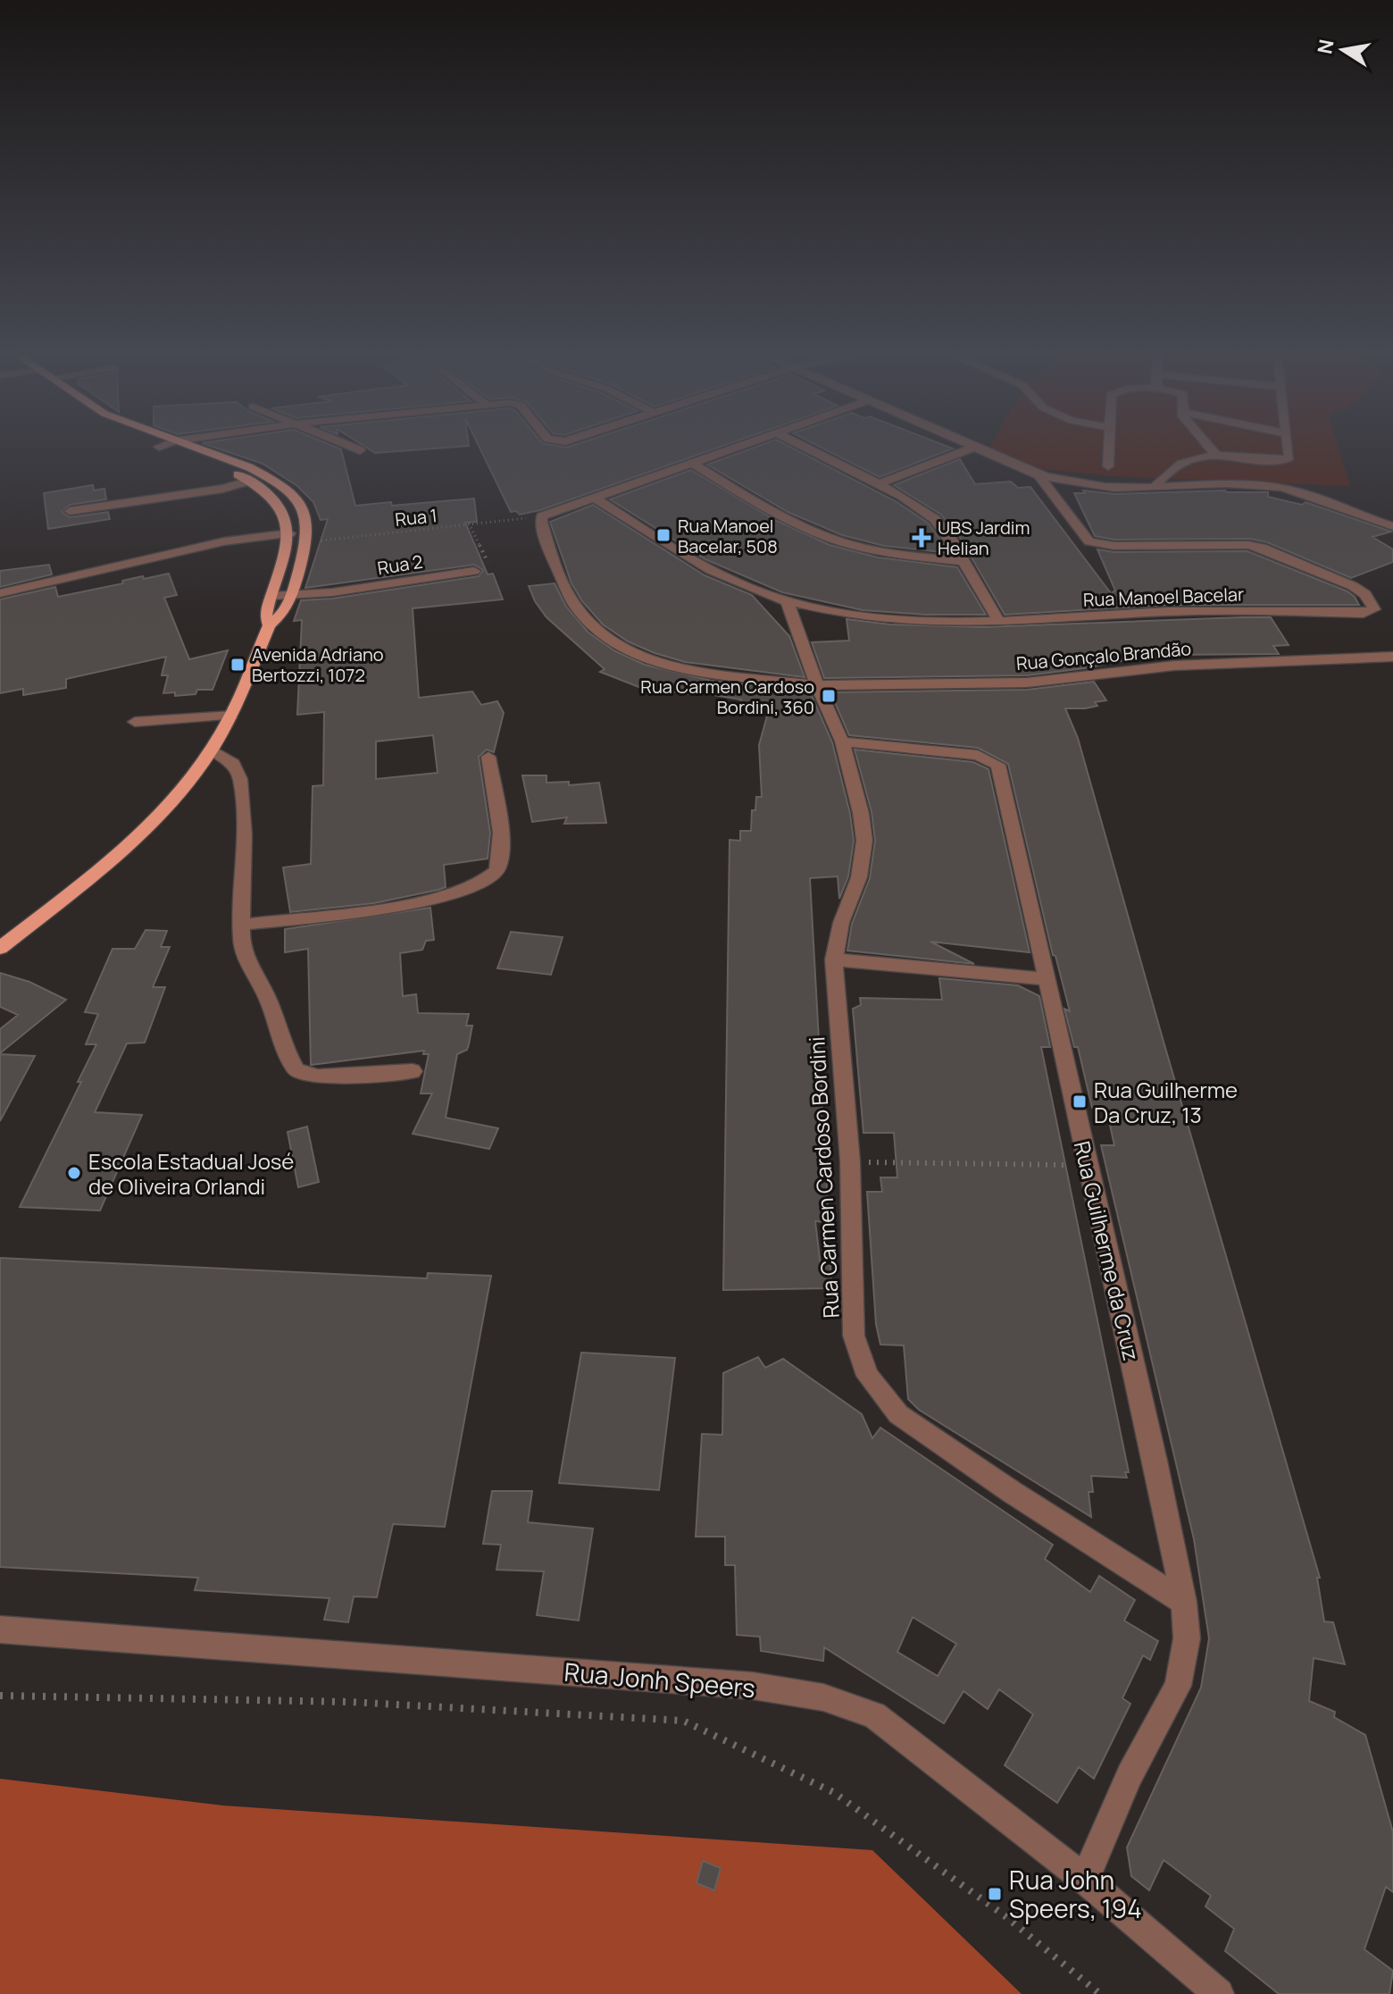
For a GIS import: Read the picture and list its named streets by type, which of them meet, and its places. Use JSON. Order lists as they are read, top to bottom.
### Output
{
  "streets": {
    "street": [
      "Rua 2",
      "Rua Manoel Bacelar",
      "Rua Gonçalo Brandão",
      "Rua Carmen Cardoso Bordini",
      "Rua Guilherme da Cruz",
      "Rua Jonh Speers"
    ],
    "path": ["Rua 1"]
  },
  "crossings": [
    ["Rua Manoel Bacelar", "Rua Gonçalo Brandão"],
    ["Rua Manoel Bacelar", "Rua Carmen Cardoso Bordini"],
    ["Rua Gonçalo Brandão", "Rua Carmen Cardoso Bordini"],
    ["Rua Carmen Cardoso Bordini", "Rua Guilherme da Cruz"],
    ["Rua Guilherme da Cruz", "Rua Jonh Speers"]
  ],
  "places": {
    "transit": [
      "Rua Manoel Bacelar, 508",
      "Avenida Adriano Bertozzi, 1072",
      "Rua Carmen Cardoso Bordini, 360",
      "Rua Guilherme Da Cruz, 13",
      "Rua John Speers, 194"
    ],
    "health": ["UBS Jardim Helian"],
    "other": ["Escola Estadual José de Oliveira Orlandi"]
  },
  "north": "left"
}
